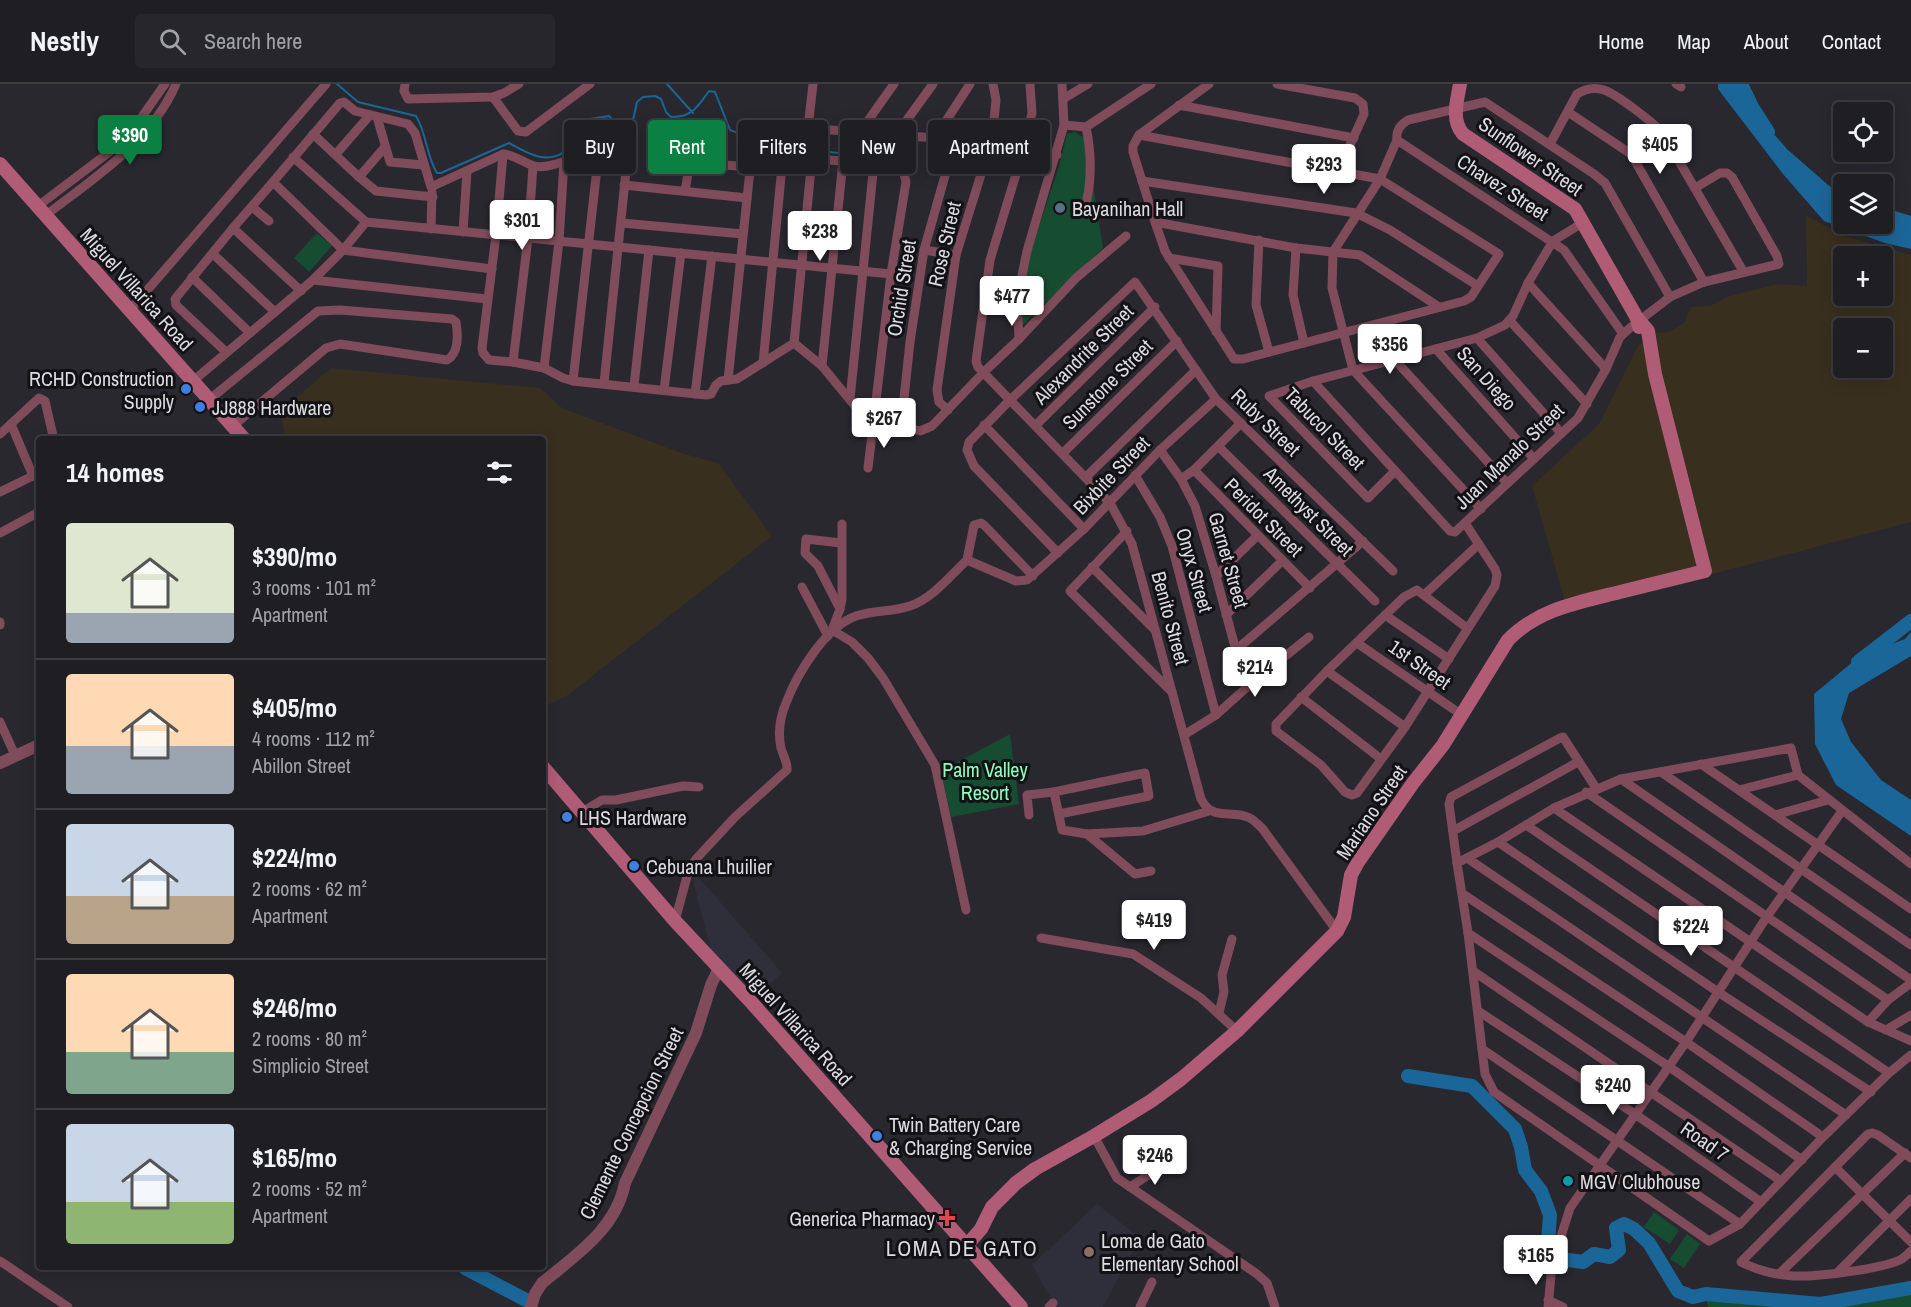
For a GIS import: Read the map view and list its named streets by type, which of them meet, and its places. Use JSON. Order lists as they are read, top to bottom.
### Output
{
  "streets": {
    "main road": ["Sunflower Street", "Miguel Villarica Road", "Mariano Street"],
    "street": [
      "Chavez Street",
      "Rose Street",
      "Orchid Street",
      "Alexandrite Street",
      "San Diego",
      "Sunstone Street",
      "Ruby Street",
      "Tabucol Street",
      "Juan Manalo Street",
      "Bixbite Street",
      "Amethyst Street",
      "Peridot Street",
      "Garnet Street",
      "Onyx Street",
      "Benito Street",
      "1st Street",
      "Clemente Concepcion Street",
      "Road 7"
    ]
  },
  "crossings": [
    ["Sunflower Street", "Juan Manalo Street"],
    ["Sunflower Street", "Mariano Street"],
    ["Chavez Street", "Juan Manalo Street"],
    ["Rose Street", "Orchid Street"],
    ["Miguel Villarica Road", "Mariano Street"],
    ["Miguel Villarica Road", "Clemente Concepcion Street"],
    ["Alexandrite Street", "Ruby Street"],
    ["Alexandrite Street", "Benito Street"],
    ["San Diego", "Tabucol Street"],
    ["San Diego", "Juan Manalo Street"],
    ["Sunstone Street", "Ruby Street"],
    ["Sunstone Street", "Benito Street"],
    ["Ruby Street", "Bixbite Street"],
    ["Ruby Street", "Benito Street"],
    ["Tabucol Street", "Juan Manalo Street"],
    ["Bixbite Street", "Garnet Street"],
    ["Bixbite Street", "Onyx Street"],
    ["Bixbite Street", "Benito Street"],
    ["1st Street", "Mariano Street"]
  ],
  "districts": ["LOMA DE GATO"],
  "parks": ["Palm Valley Resort"],
  "places": {
    "other": [
      "Bayanihan Hall",
      "RCHD Construction Supply",
      "JJ888 Hardware",
      "LHS Hardware",
      "Cebuana Lhuilier",
      "Twin Battery Care & Charging Service",
      "MGV Clubhouse",
      "Loma de Gato Elementary School"
    ],
    "health": ["Generica Pharmacy"]
  },
  "page": {
    "header": "Nestly",
    "search": "Search here",
    "nav": [
      "Home",
      "Map",
      "About",
      "Contact"
    ],
    "map_buttons": ["+", "−"],
    "price": [
      "$390",
      "$405",
      "$293",
      "$301",
      "$238",
      "$477",
      "$356",
      "$267",
      "$214",
      "$419",
      "$224",
      "$240",
      "$246",
      "$165"
    ],
    "chip": [
      "Buy",
      "Rent",
      "Filters",
      "New",
      "Apartment"
    ],
    "heading": "14 homes",
    "list": [
      {
        "name": "$390/mo",
        "note": "3 rooms · 101 m² · Apartment"
      },
      {
        "name": "$405/mo",
        "note": "4 rooms · 112 m² · Abillon Street"
      },
      {
        "name": "$224/mo",
        "note": "2 rooms · 62 m² · Apartment"
      },
      {
        "name": "$246/mo",
        "note": "2 rooms · 80 m² · Simplicio Street"
      },
      {
        "name": "$165/mo",
        "note": "2 rooms · 52 m² · Apartment"
      }
    ]
  }
}
